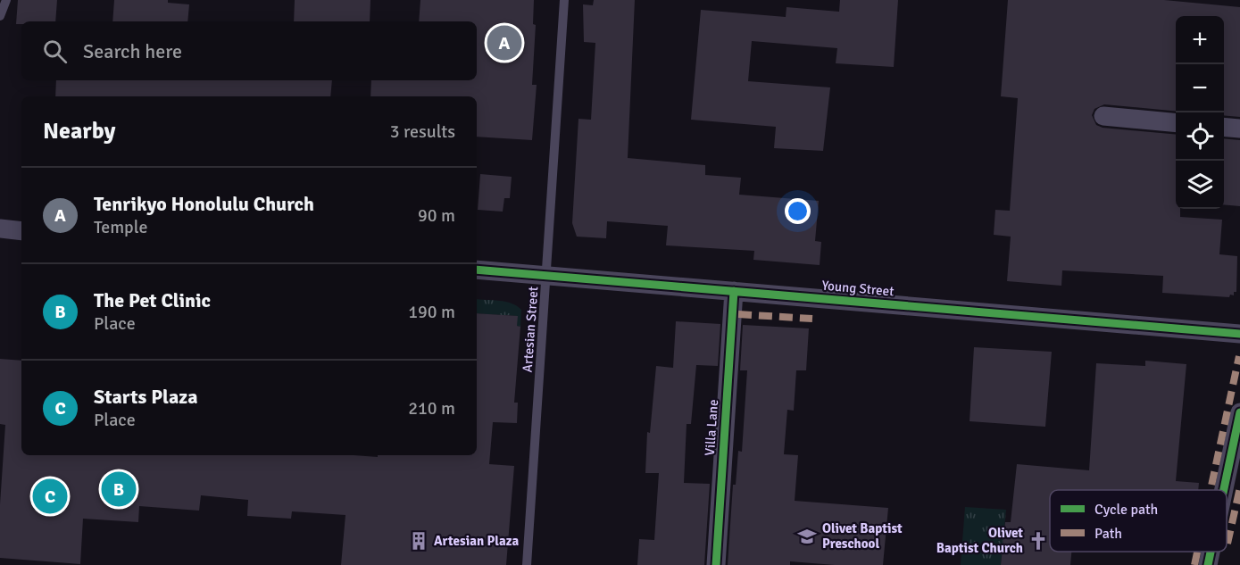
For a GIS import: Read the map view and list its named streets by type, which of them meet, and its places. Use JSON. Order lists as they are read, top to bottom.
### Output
{
  "streets": {
    "street": ["Young Street", "Villa Lane"],
    "lane": ["Artesian Street"]
  },
  "crossings": [
    ["Young Street", "Artesian Street"],
    ["Young Street", "Villa Lane"]
  ],
  "places": {
    "school or university": ["Olivet Baptist Preschool"],
    "building": ["Artesian Plaza"],
    "church": ["Olivet Baptist Church"]
  },
  "legend": ["Cycle path", "Path"],
  "page": {
    "map_buttons": ["+", "−"],
    "search": "Search here",
    "pins": ["A", "B", "C"],
    "heading": ["Nearby", "3 results"],
    "list": [
      {
        "mark": "A",
        "name": "Tenrikyo Honolulu Church",
        "note": "Temple",
        "value": "90 m"
      },
      {
        "mark": "B",
        "name": "The Pet Clinic",
        "note": "Place",
        "value": "190 m"
      },
      {
        "mark": "C",
        "name": "Starts Plaza",
        "note": "Place",
        "value": "210 m"
      }
    ]
  }
}
